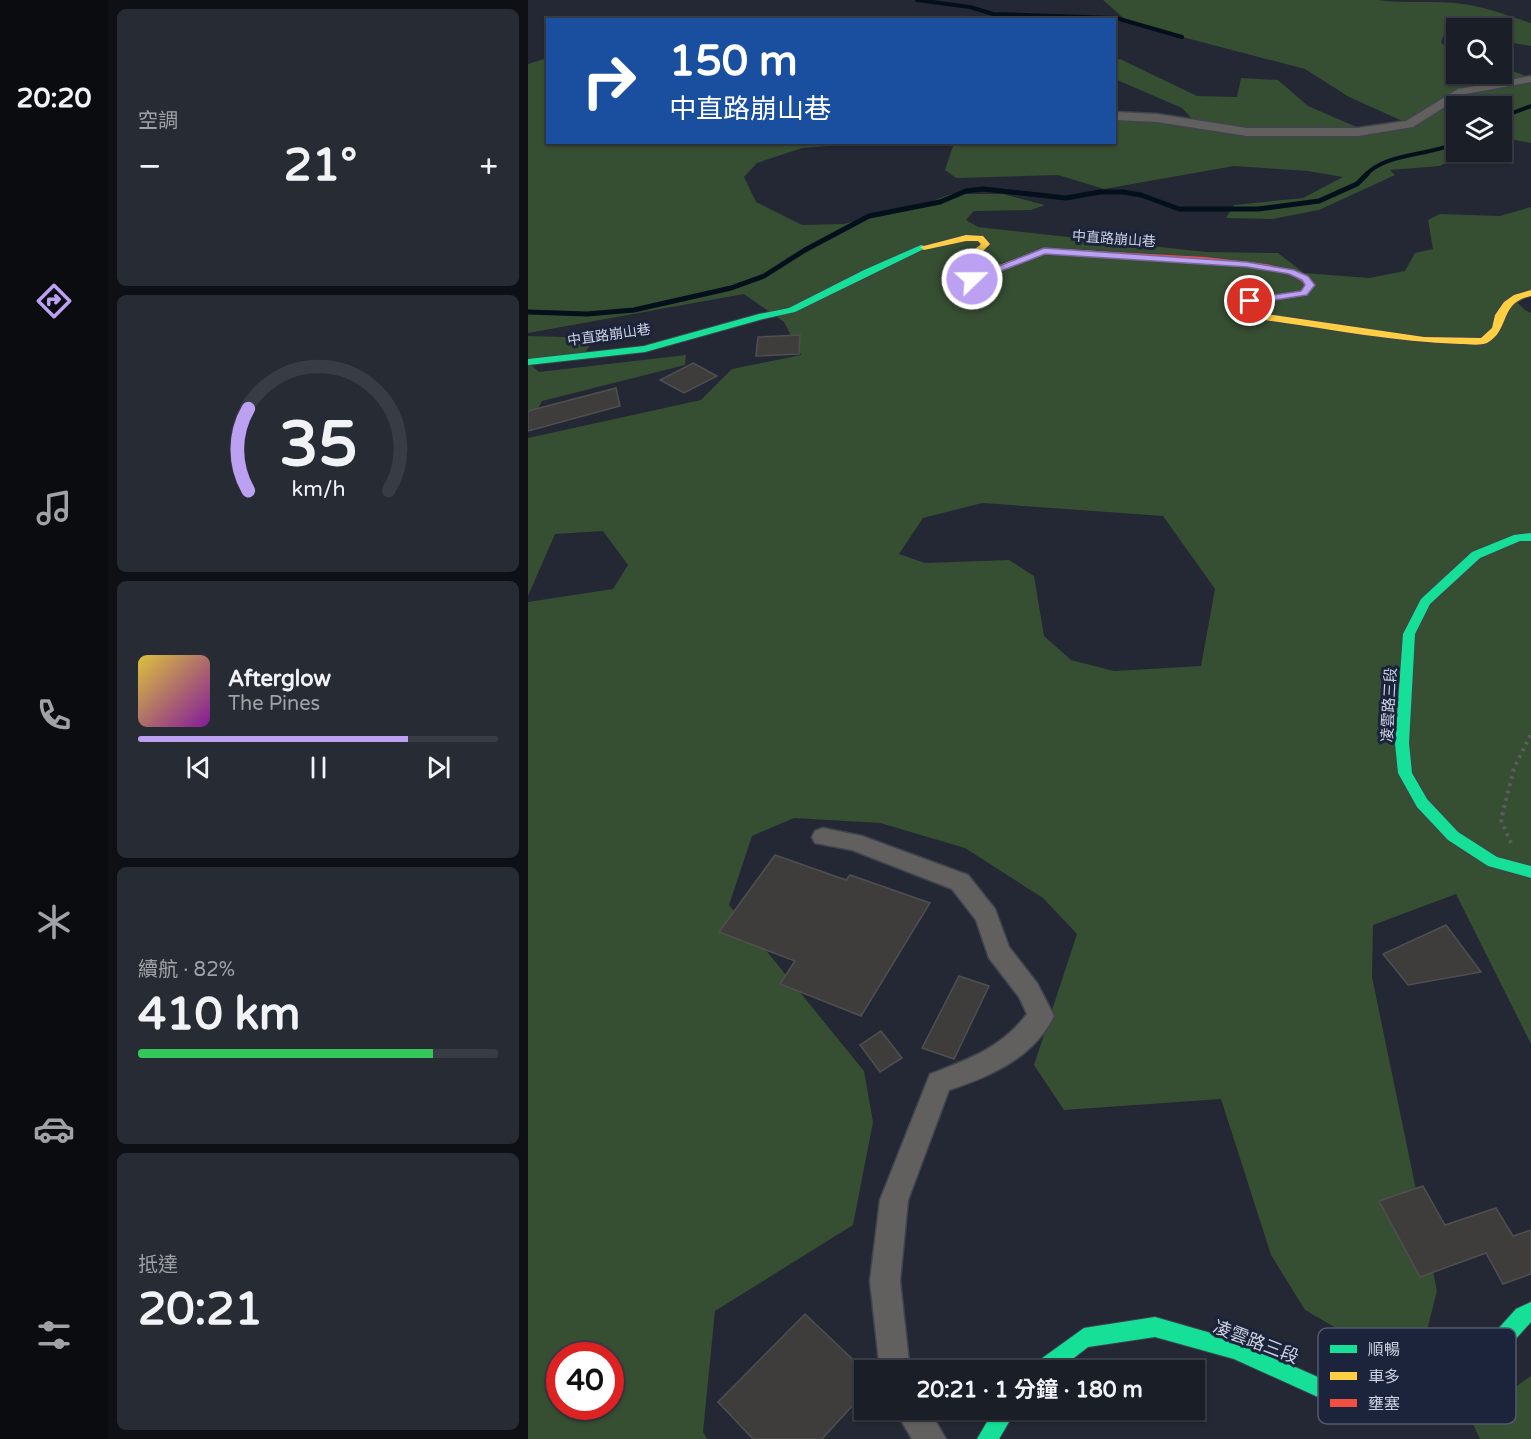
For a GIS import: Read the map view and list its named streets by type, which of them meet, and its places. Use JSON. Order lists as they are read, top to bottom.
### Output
{
  "streets": {
    "street": ["中直路崩山巷", "凌雲路三段"]
  },
  "legend": ["順暢", "車多", "壅塞"],
  "page": {
    "tabs": "20:20",
    "tile": [
      "空調",
      ["續航 · 82%", "410 km"],
      ["抵達", "20:21"]
    ],
    "turn": ["150 m", "中直路崩山巷"],
    "heat": ["−", "21°", "+"],
    "song": ["Afterglow", "The Pines"],
    "limit": "40",
    "trip": "20:21 · 1 分鐘 · 180 m",
    "gauge": ["35", "km/h"]
  }
}
